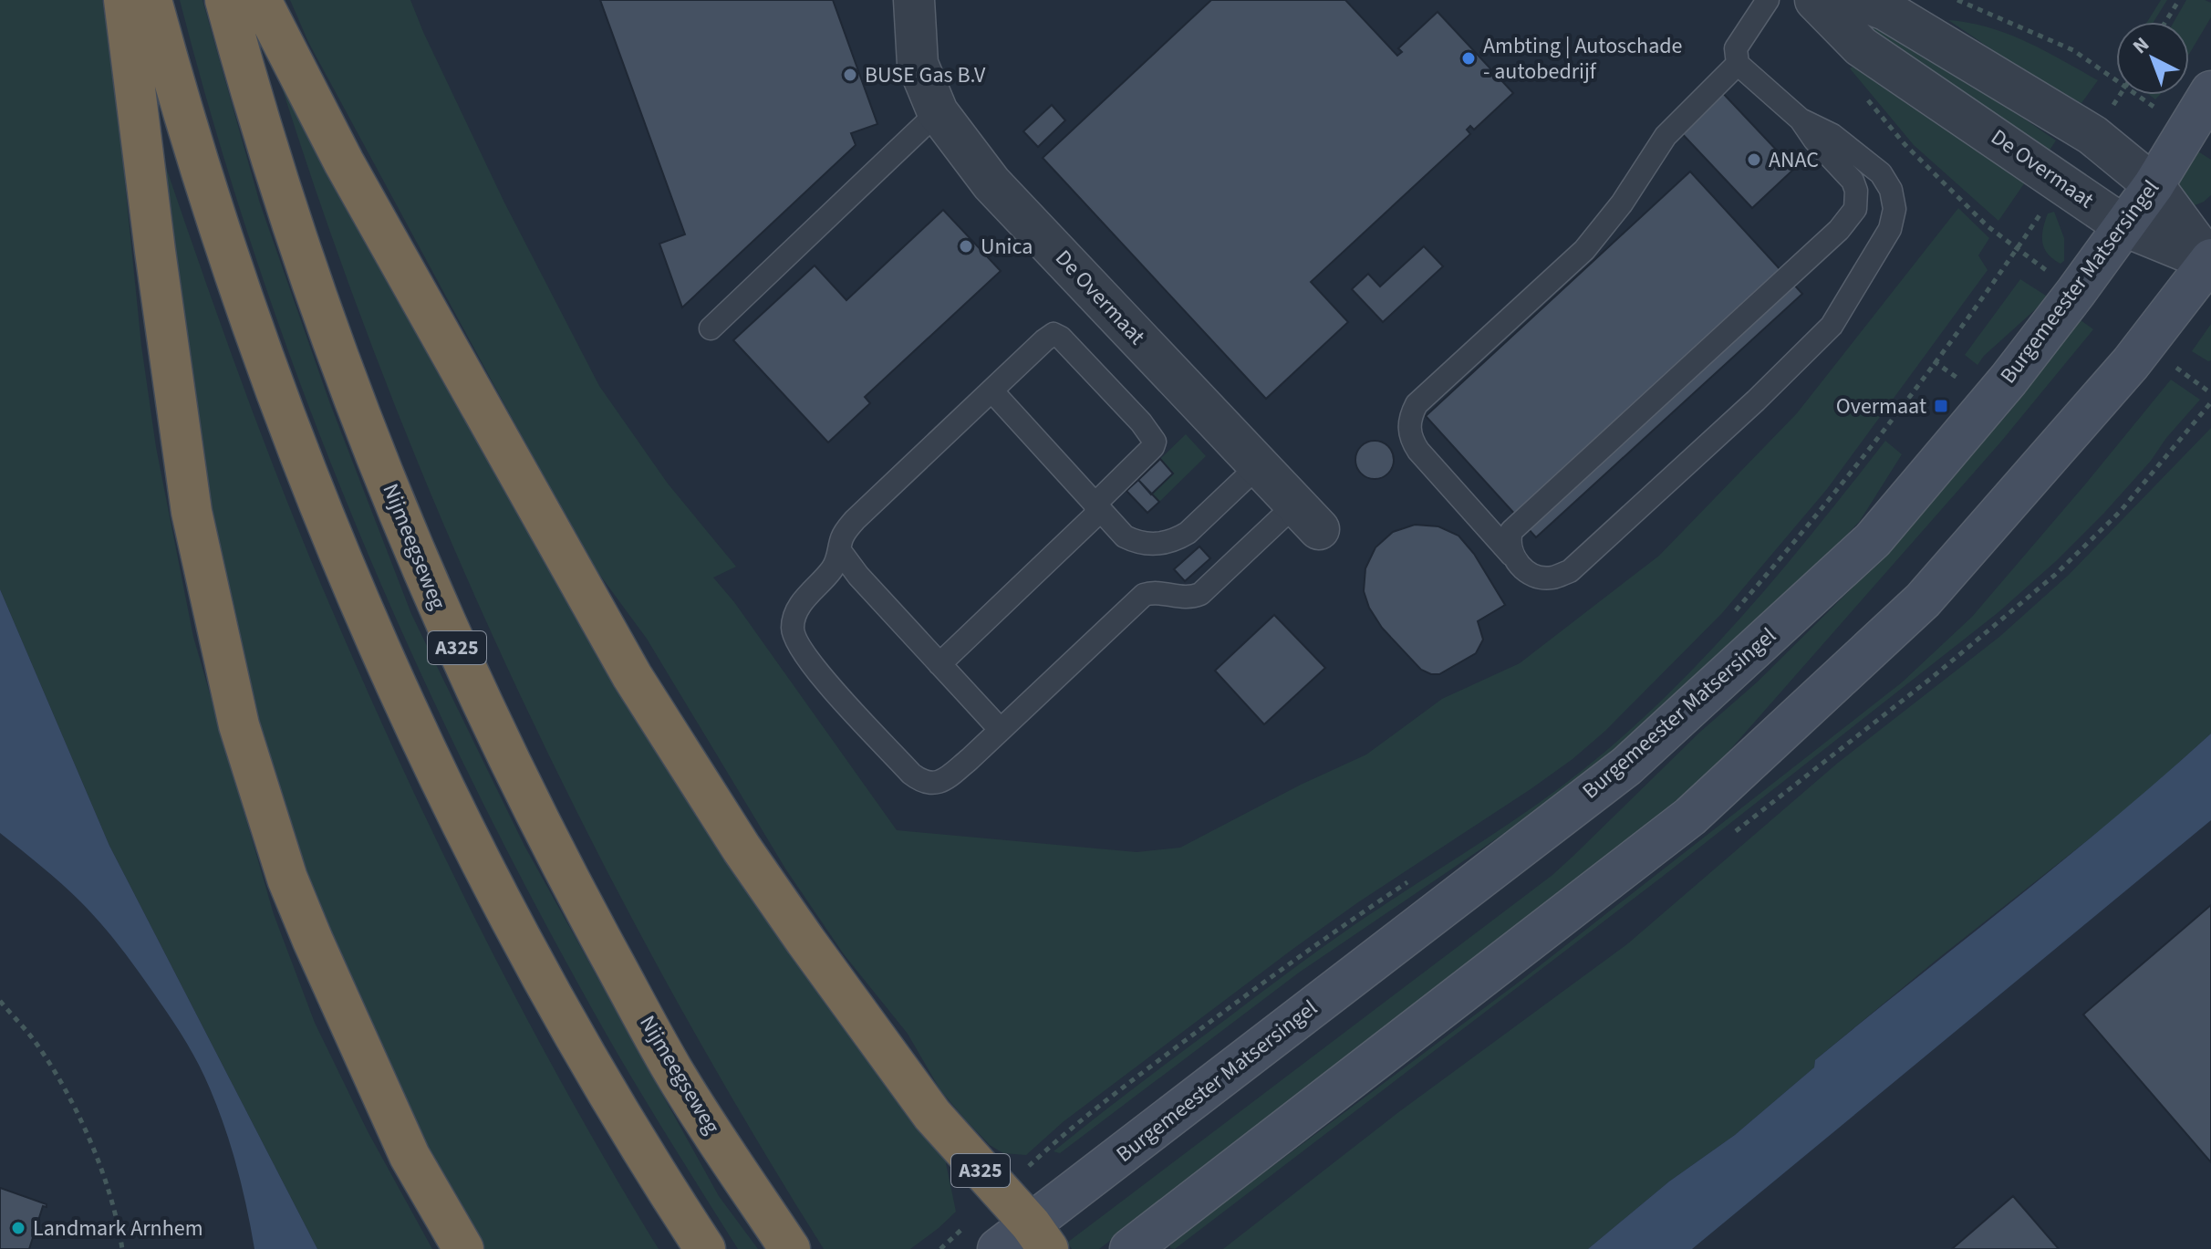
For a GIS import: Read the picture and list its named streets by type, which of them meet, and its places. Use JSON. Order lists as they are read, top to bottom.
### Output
{
  "streets": {
    "highway": ["Nijmeegseweg", "A325"],
    "main road": ["Burgemeester Matsersingel"],
    "street": ["De Overmaat"]
  },
  "crossings": [
    ["De Overmaat", "Burgemeester Matsersingel"],
    ["Burgemeester Matsersingel", "A325"]
  ],
  "places": {
    "other": [
      "Ambting | Autoschade - autobedrijf",
      "BUSE Gas B.V",
      "ANAC",
      "Unica",
      "Landmark Arnhem"
    ],
    "transit": ["Overmaat"]
  },
  "north": "top left"
}
